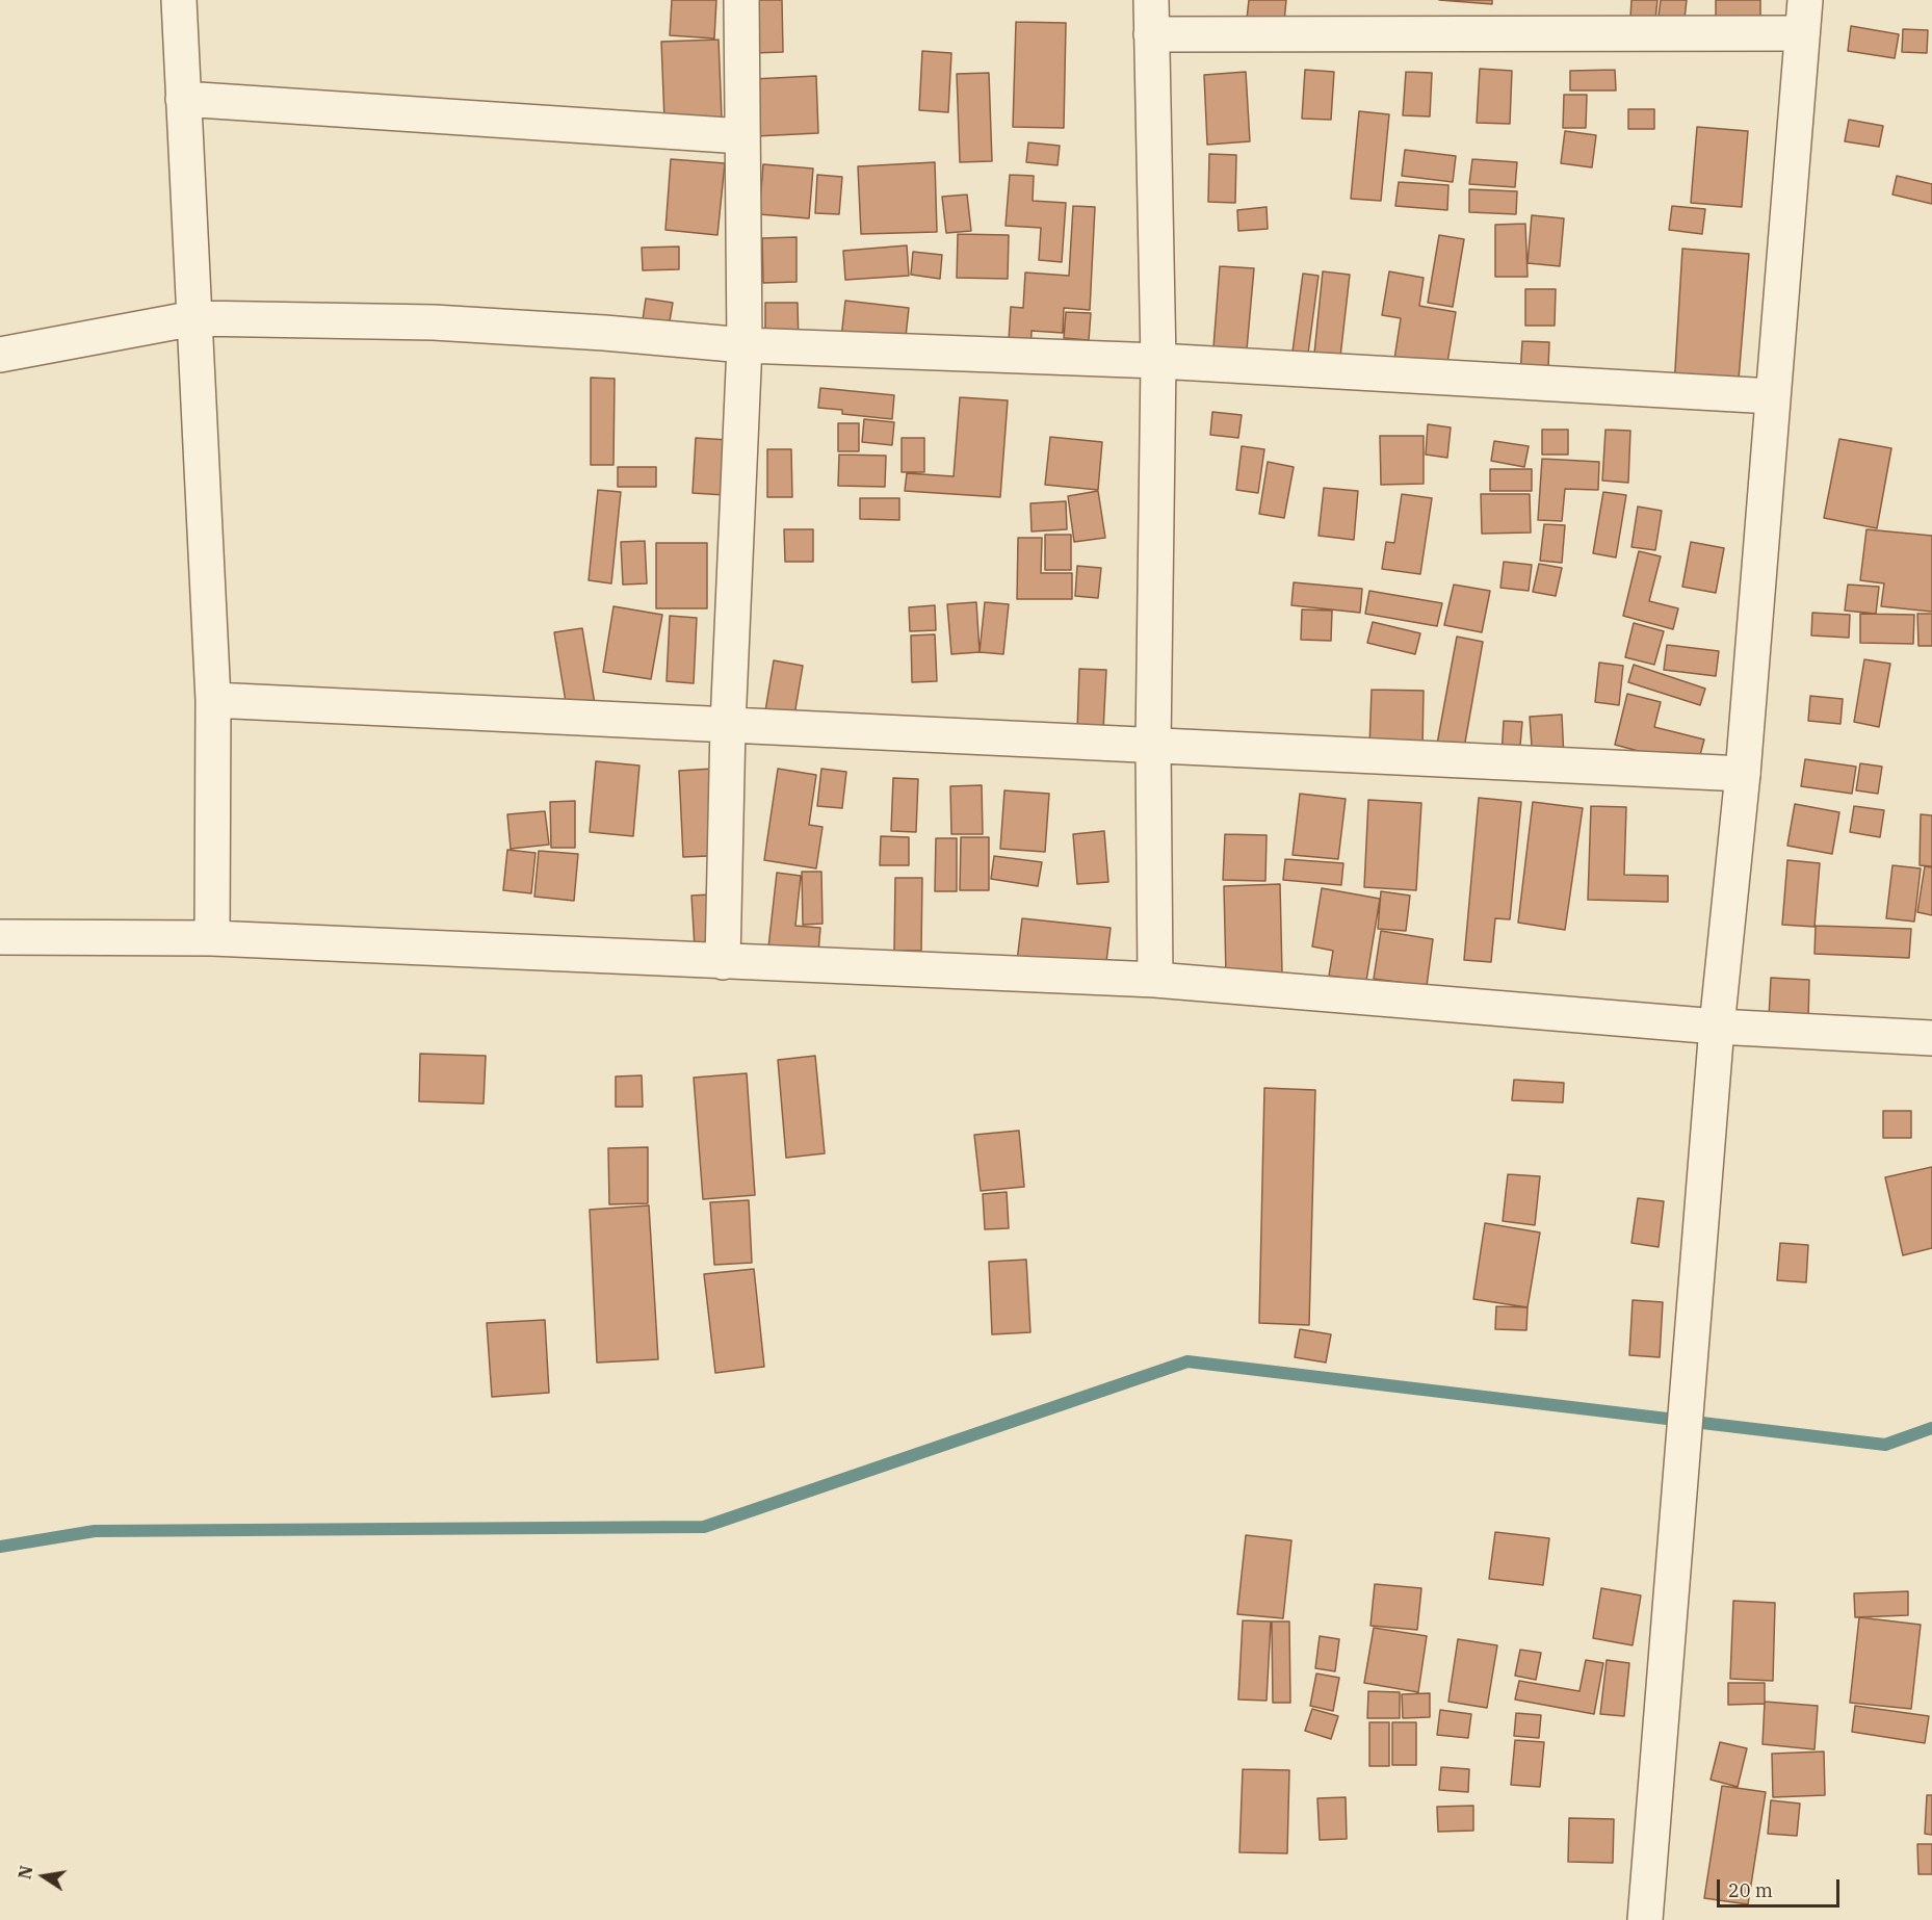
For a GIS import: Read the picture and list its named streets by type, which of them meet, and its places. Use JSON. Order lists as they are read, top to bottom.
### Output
{
  "scale_bar": "20 m",
  "north": "left"
}
